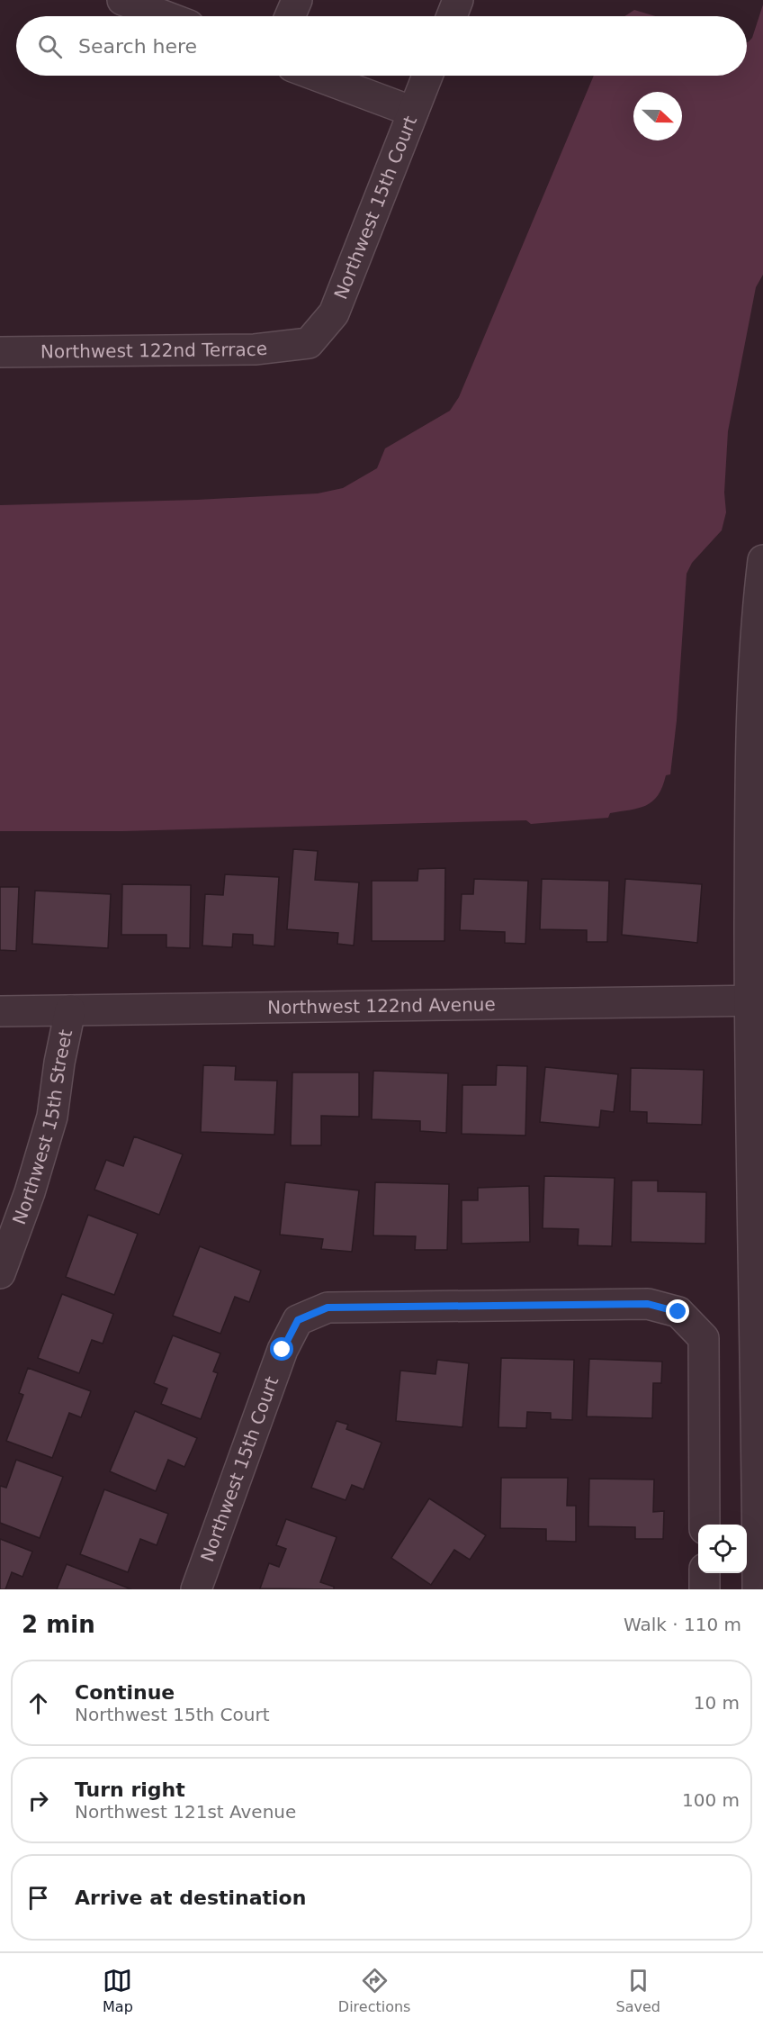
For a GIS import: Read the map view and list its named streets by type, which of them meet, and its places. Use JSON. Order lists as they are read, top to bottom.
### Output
{
  "streets": {
    "street": [
      "Northwest 15th Court",
      "Northwest 122nd Terrace",
      "Northwest 122nd Avenue",
      "Northwest 15th Street"
    ]
  },
  "crossings": [
    ["Northwest 15th Court", "Northwest 122nd Terrace"],
    ["Northwest 122nd Avenue", "Northwest 15th Street"]
  ],
  "north": "right",
  "page": {
    "search": "Search here",
    "heading": ["2 min", "Walk · 110 m"],
    "list": [
      ["Continue", "Northwest 15th Court", "10 m"],
      ["Turn right", "Northwest 121st Avenue", "100 m"],
      "Arrive at destination"
    ],
    "nav": ["Map", "Directions", "Saved"]
  }
}
